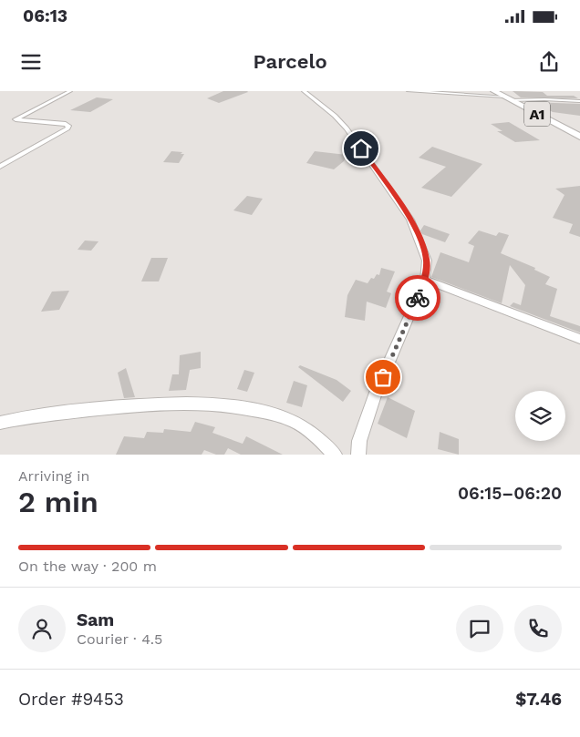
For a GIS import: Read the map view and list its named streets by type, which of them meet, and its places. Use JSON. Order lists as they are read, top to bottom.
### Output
{
  "streets": {
    "highway": ["A1"]
  },
  "page": {
    "status": "06:13",
    "header": "Parcelo",
    "heading": ["2 min", "Arriving in", "06:15–06:20"],
    "panel": [
      "Sam",
      "Courier · 4.5",
      "Order #9453",
      "$7.46"
    ],
    "bar": "On the way · 200 m"
  }
}
